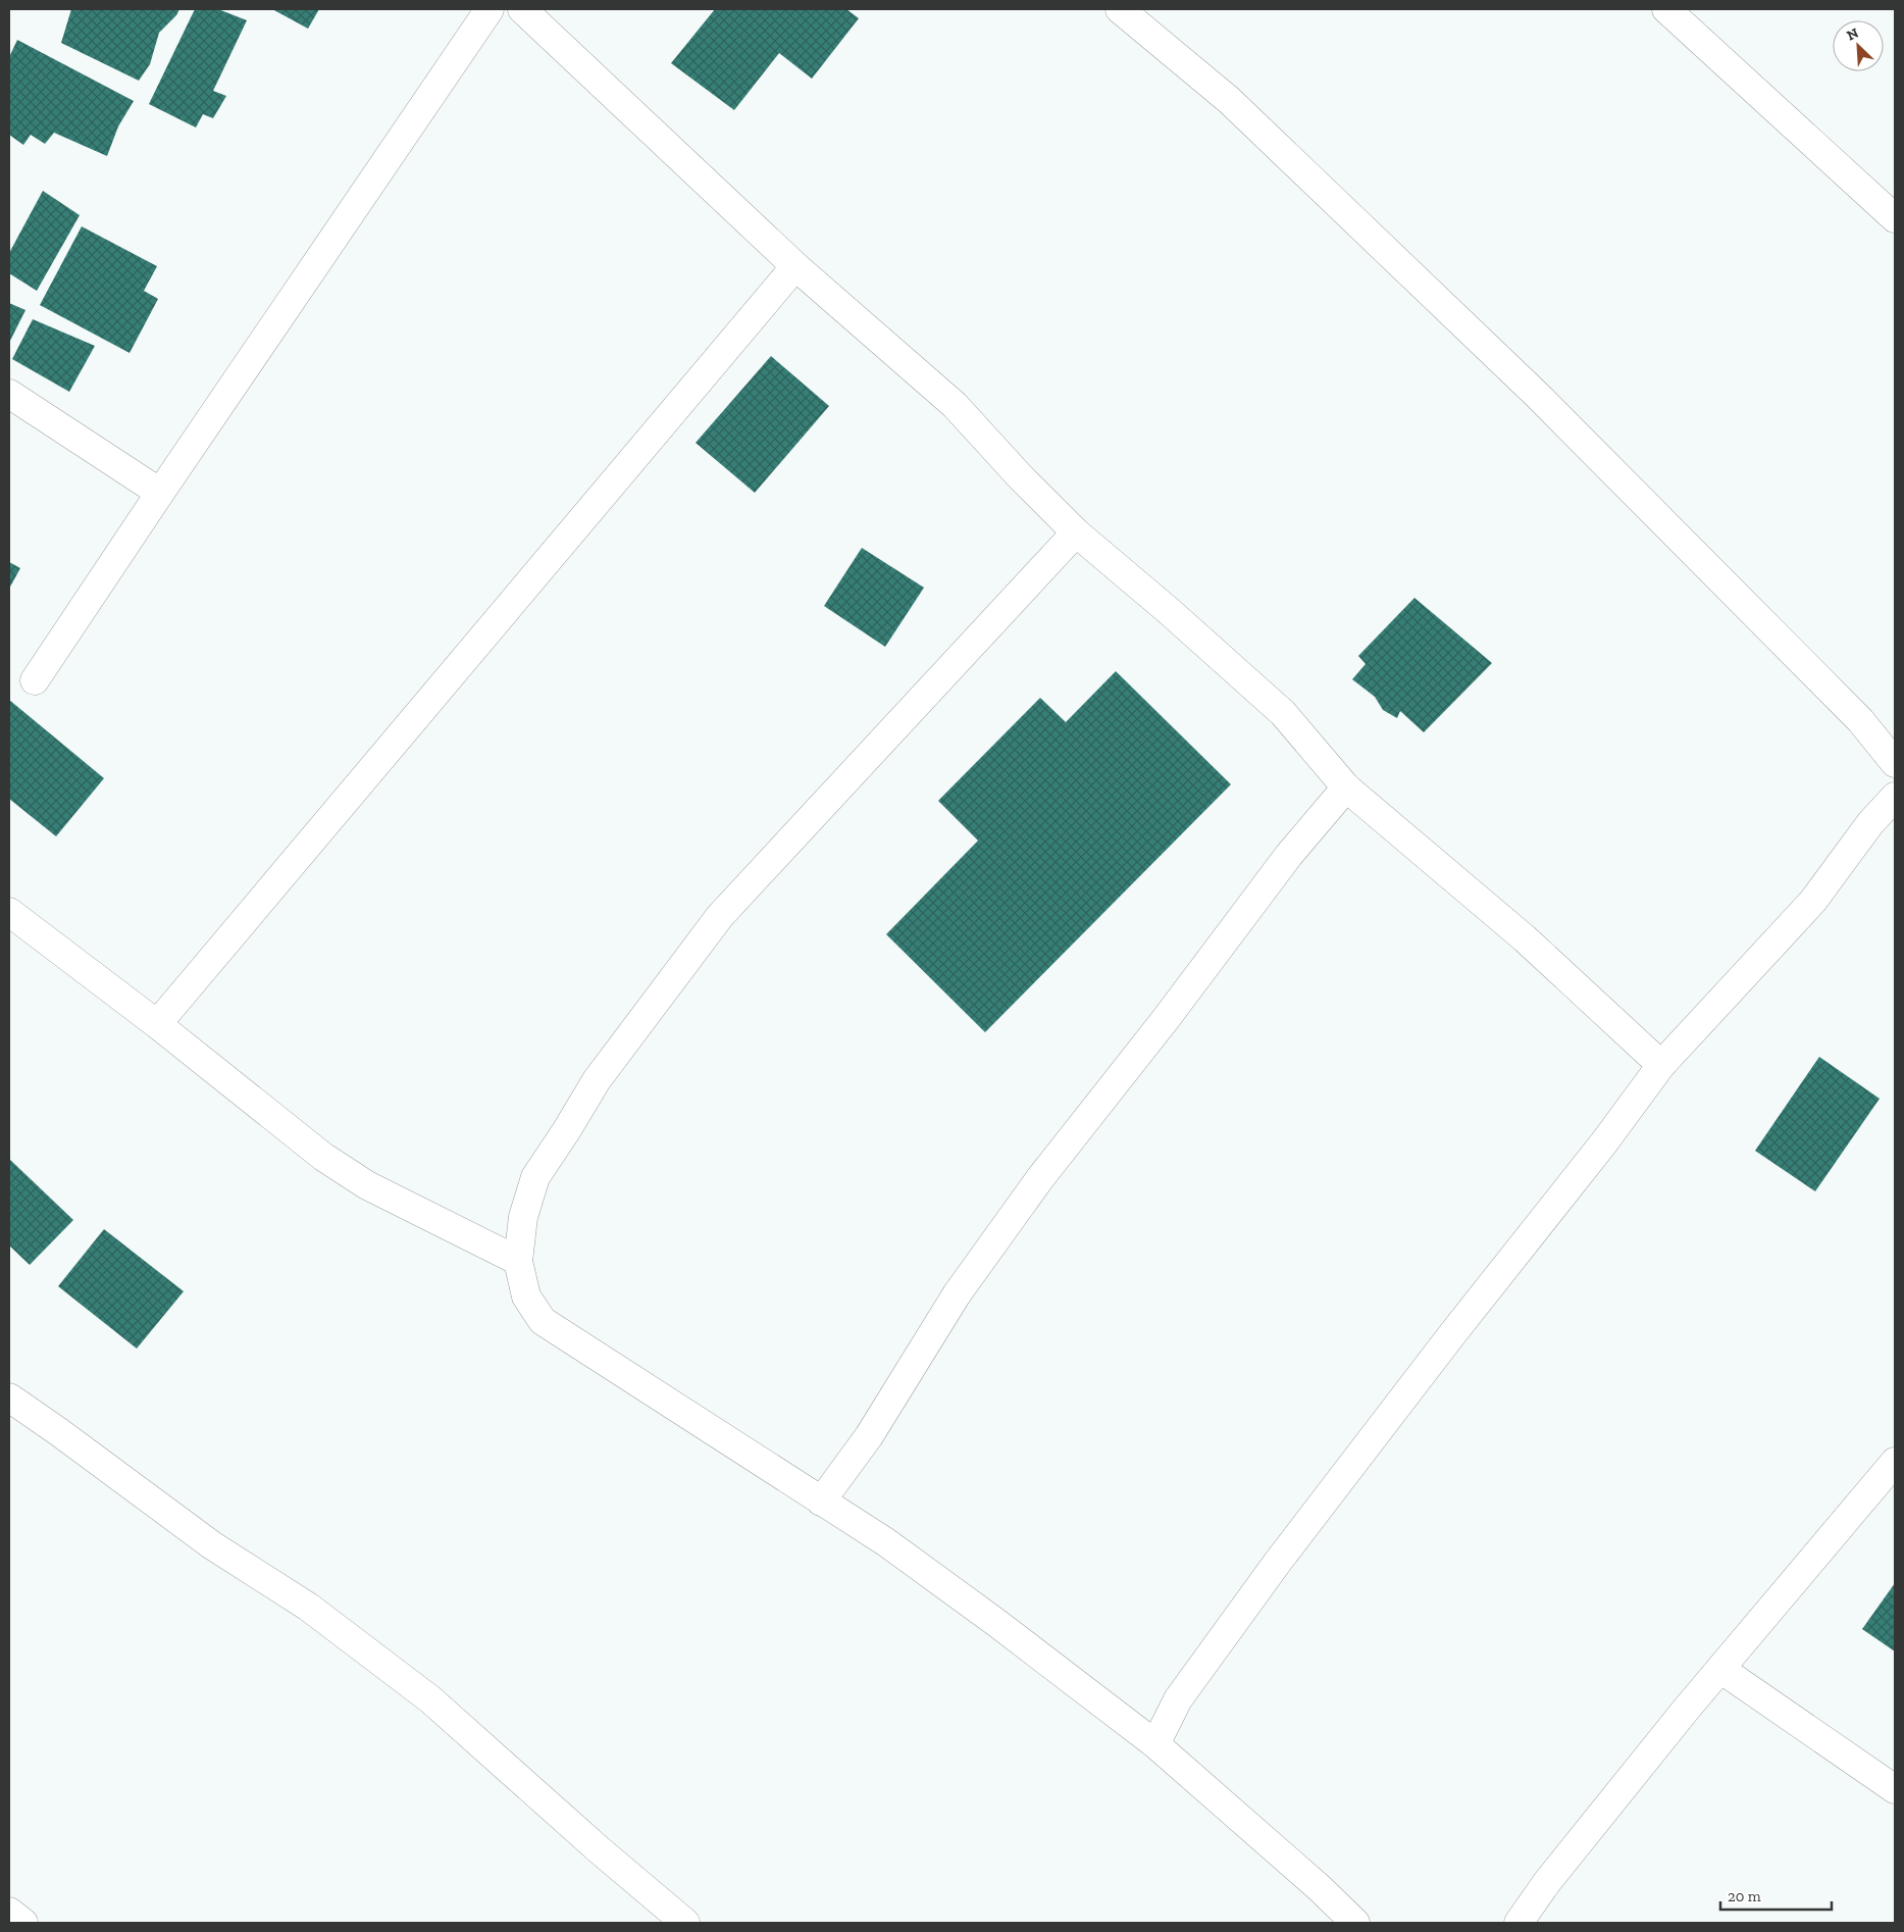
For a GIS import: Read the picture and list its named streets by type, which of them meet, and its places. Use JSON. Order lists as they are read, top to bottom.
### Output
{
  "scale_bar": "20 m",
  "north": "top left"
}
